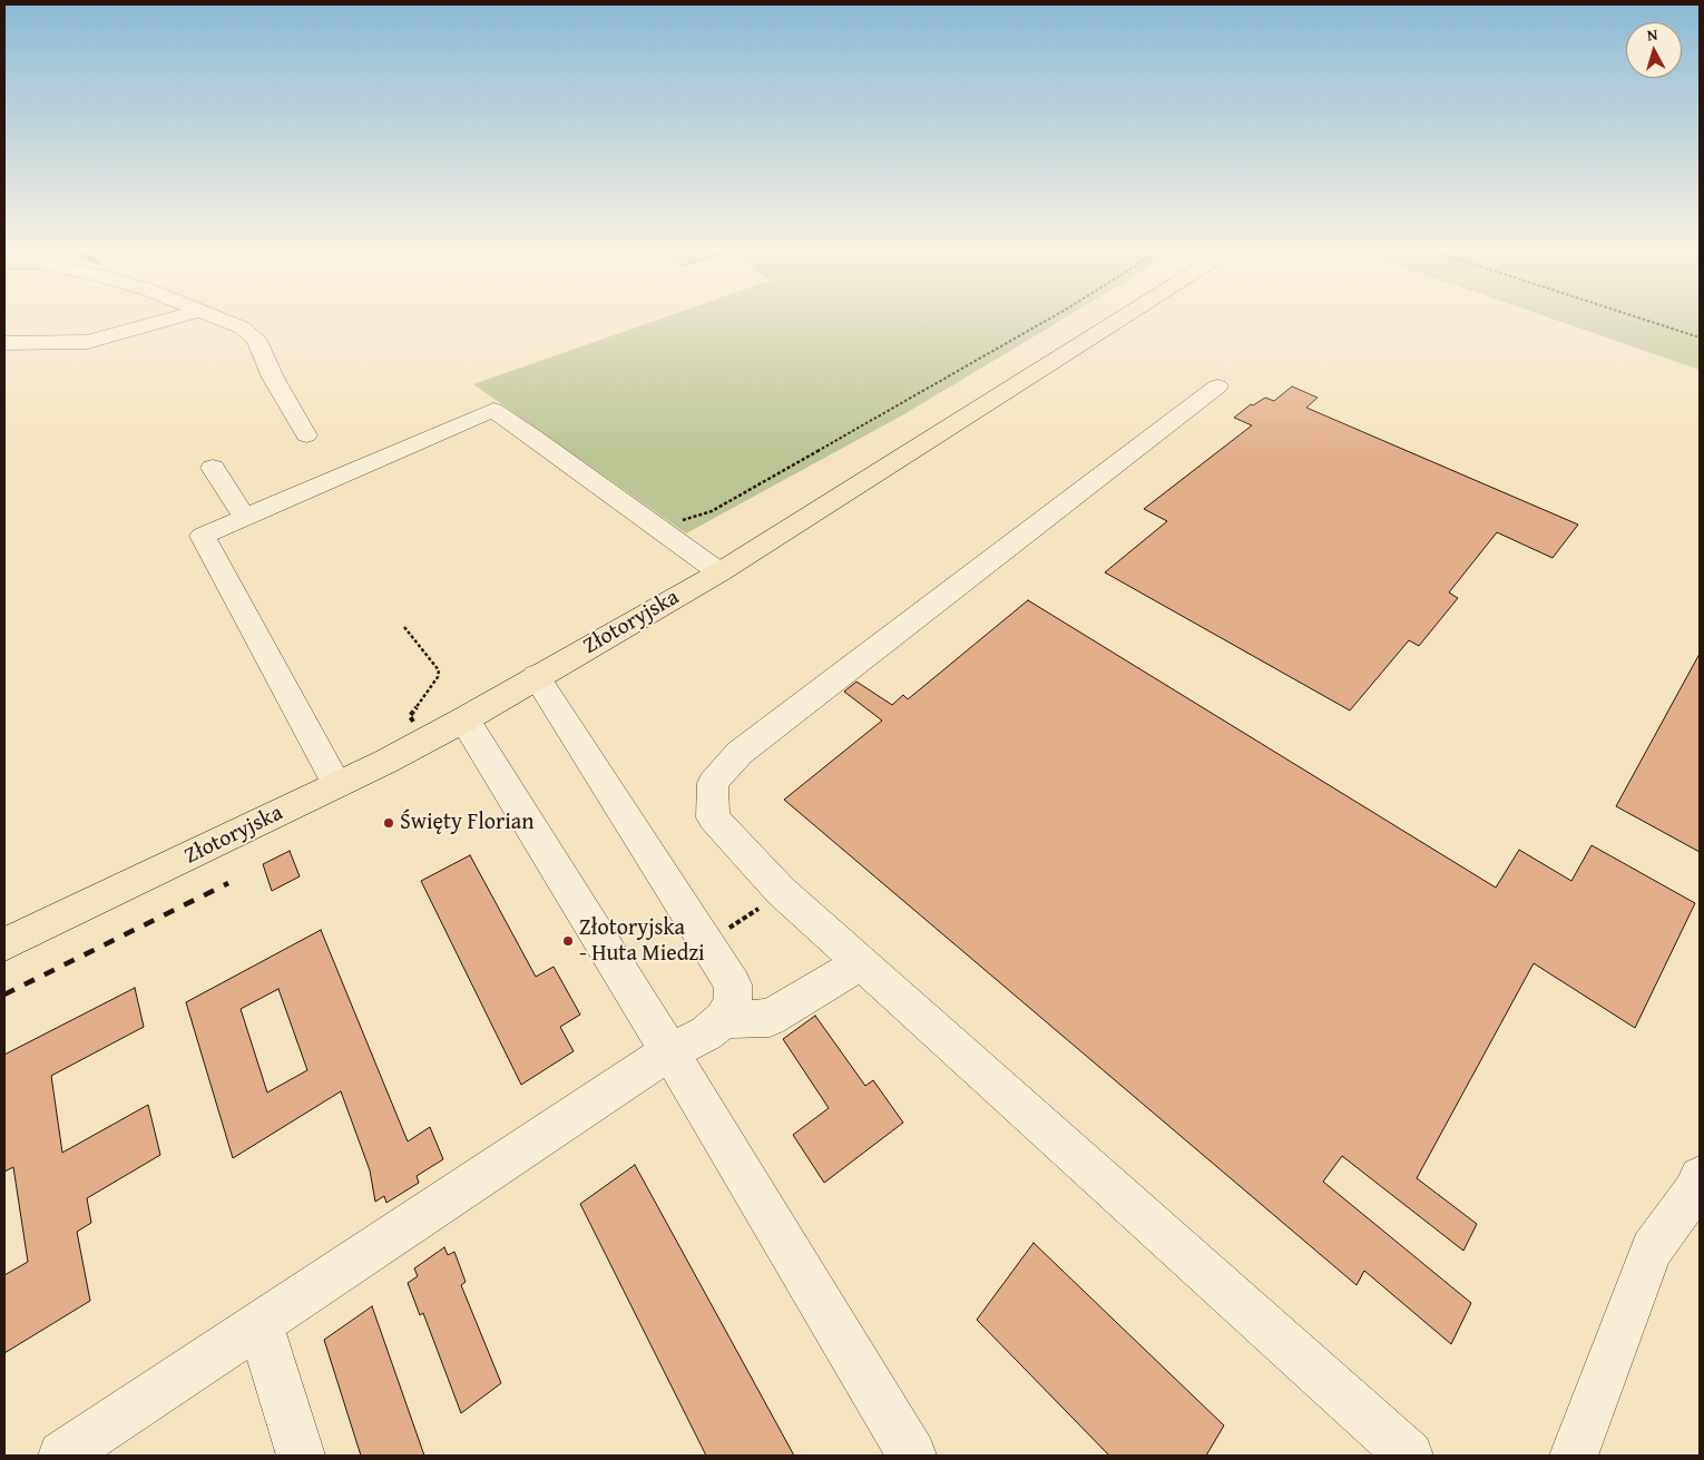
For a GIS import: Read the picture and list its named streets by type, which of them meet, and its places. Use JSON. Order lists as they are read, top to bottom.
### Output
{
  "streets": {
    "main road": ["Złotoryjska"]
  },
  "places": ["Święty Florian", "Złotoryjska - Huta Miedzi"],
  "north": "top"
}
